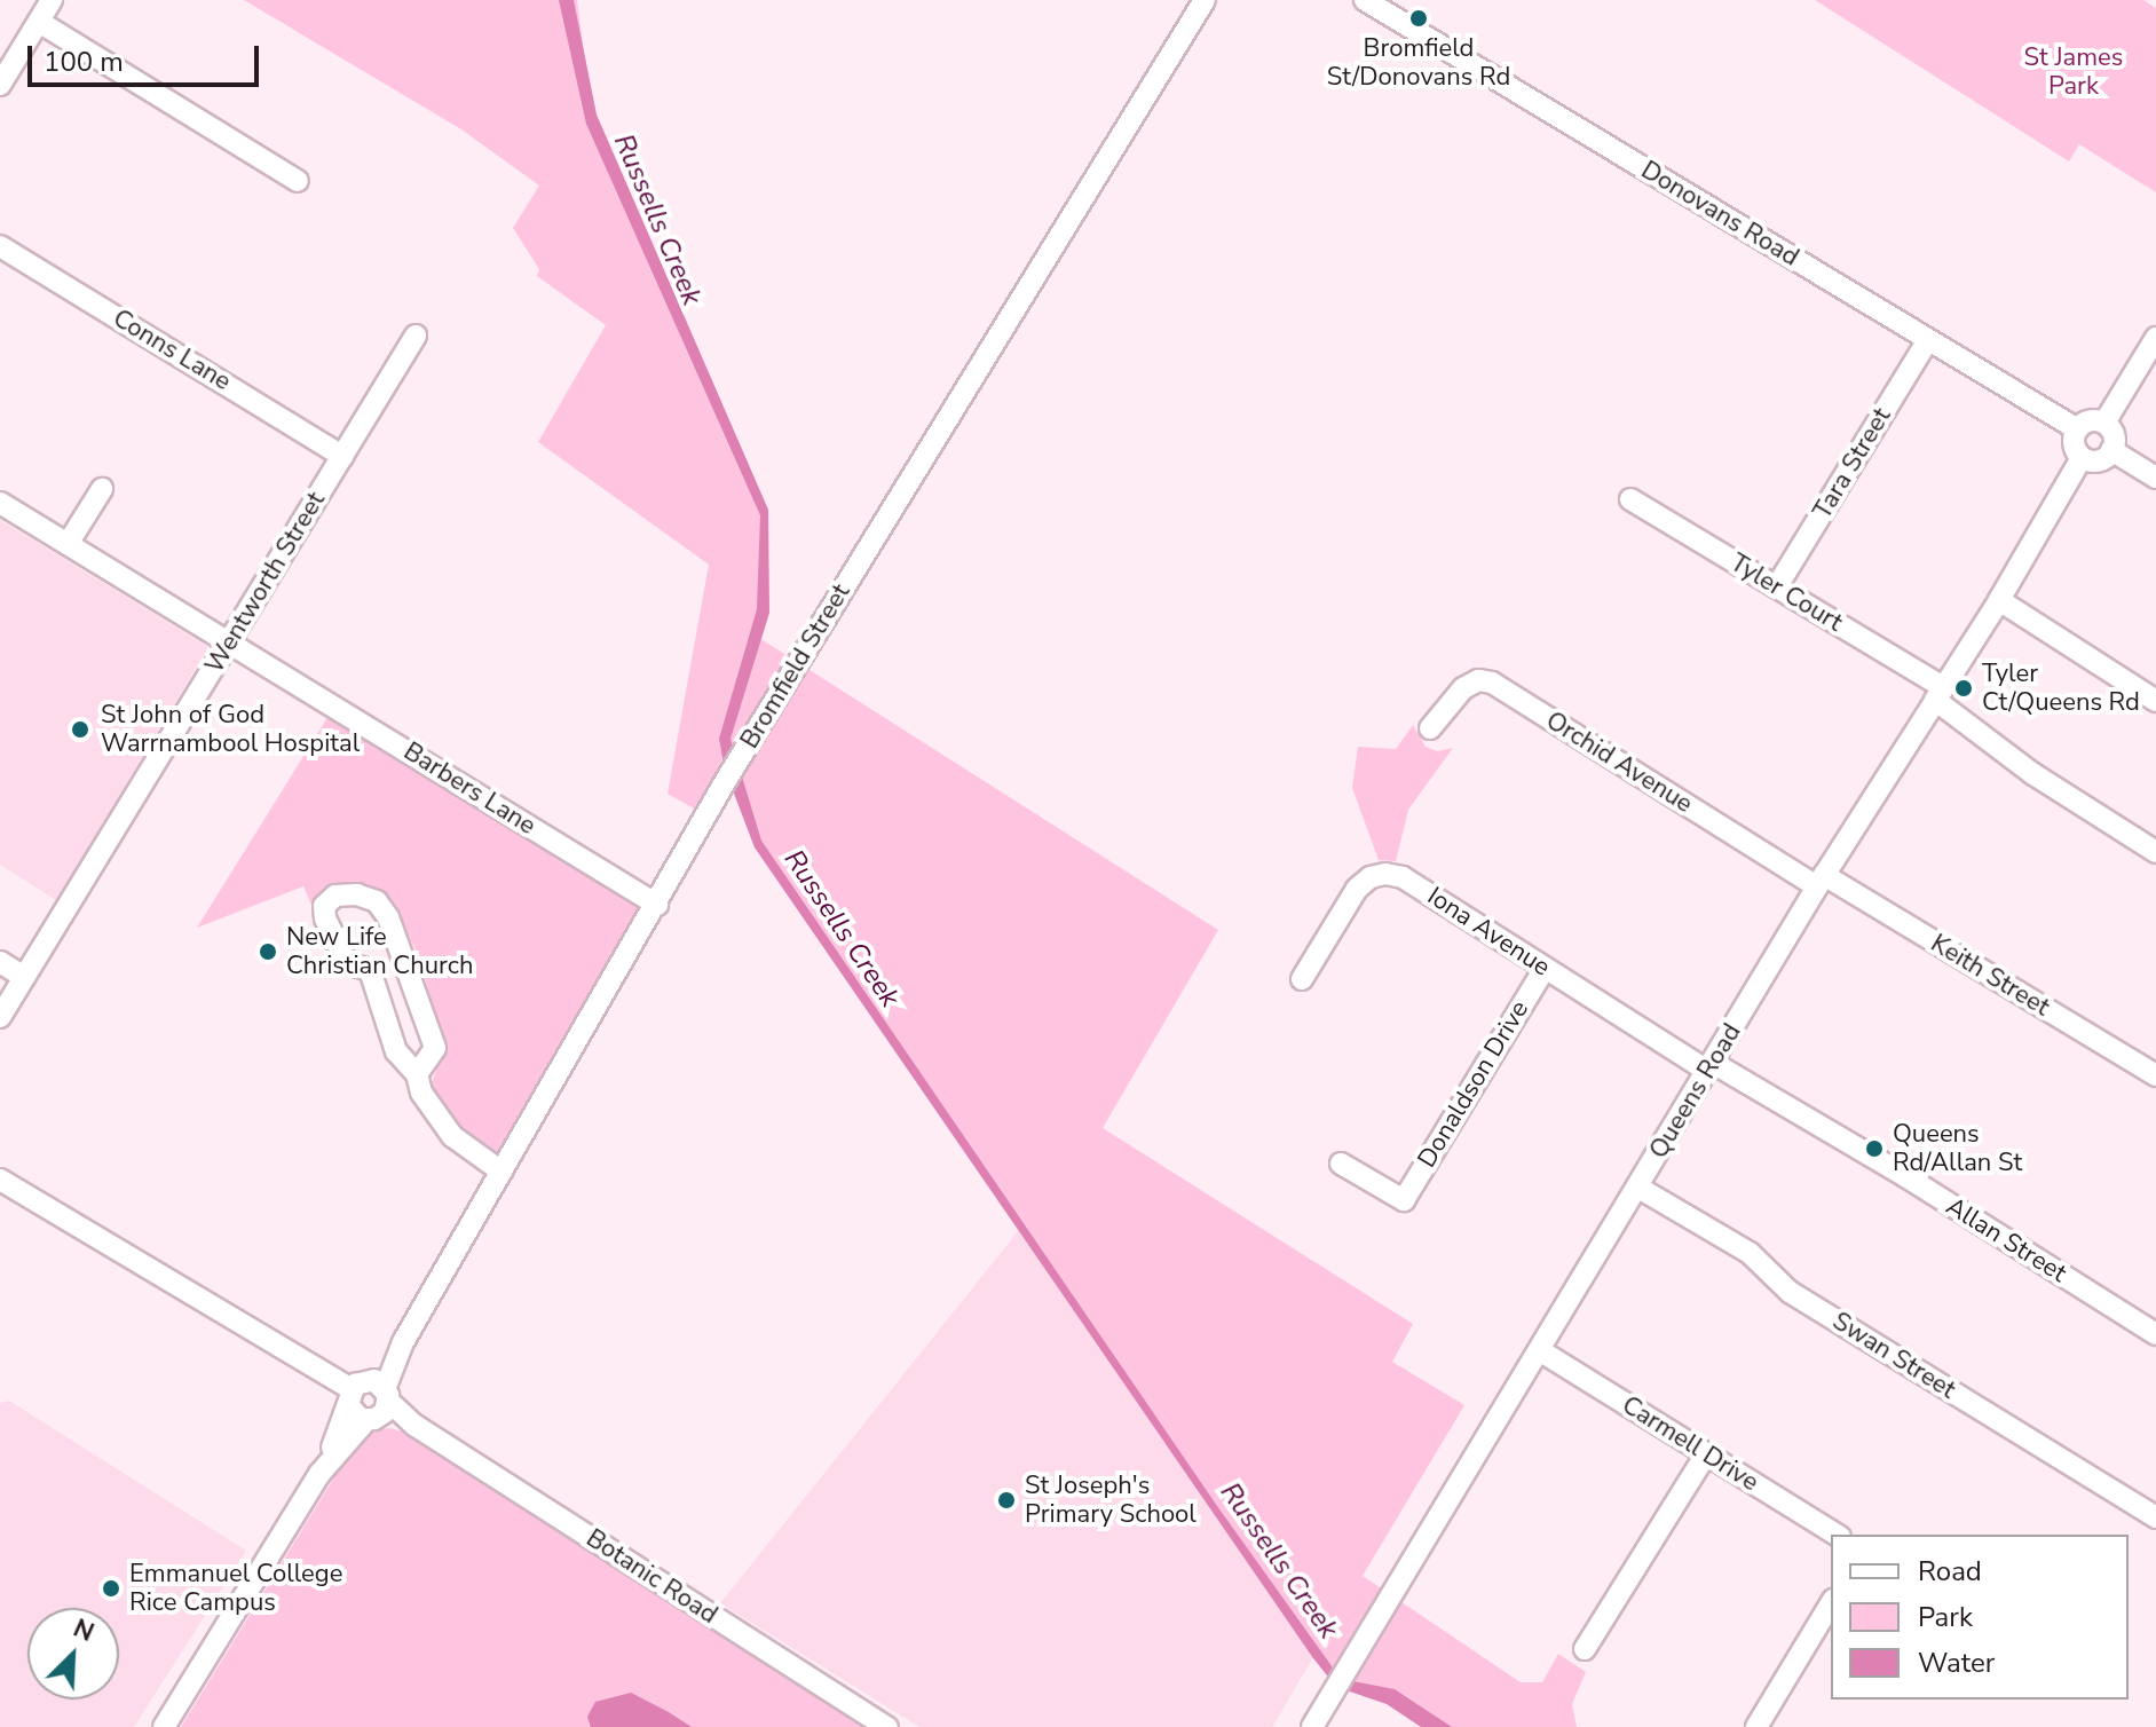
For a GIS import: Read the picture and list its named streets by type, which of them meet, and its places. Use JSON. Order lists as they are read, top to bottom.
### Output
{
  "streets": {
    "street": [
      "Donovans Road",
      "Conns Lane",
      "Tara Street",
      "Wentworth Street",
      "Tyler Court",
      "Bromfield Street",
      "Orchid Avenue",
      "Barbers Lane",
      "Iona Avenue",
      "Keith Street",
      "Donaldson Drive",
      "Queens Road",
      "Allan Street",
      "Swan Street",
      "Carmell Drive",
      "Botanic Road"
    ]
  },
  "crossings": [
    ["Donovans Road", "Tara Street"],
    ["Donovans Road", "Queens Road"],
    ["Conns Lane", "Wentworth Street"],
    ["Tara Street", "Tyler Court"],
    ["Wentworth Street", "Barbers Lane"],
    ["Tyler Court", "Queens Road"],
    ["Bromfield Street", "Barbers Lane"],
    ["Bromfield Street", "Botanic Road"],
    ["Orchid Avenue", "Keith Street"],
    ["Orchid Avenue", "Queens Road"],
    ["Iona Avenue", "Donaldson Drive"],
    ["Iona Avenue", "Queens Road"],
    ["Iona Avenue", "Allan Street"],
    ["Keith Street", "Queens Road"],
    ["Queens Road", "Allan Street"],
    ["Queens Road", "Swan Street"],
    ["Queens Road", "Carmell Drive"]
  ],
  "water": ["Russells Creek"],
  "parks": ["St James Park"],
  "places": [
    "Bromfield St/Donovans Rd",
    "Tyler Ct/Queens Rd",
    "St John of God Warrnambool Hospital",
    "New Life Christian Church",
    "Queens Rd/Allan St",
    "St Joseph's Primary School",
    "Emmanuel College Rice Campus"
  ],
  "legend": ["Road", "Park", "Water"],
  "scale_bar": "100 m",
  "north": "top right"
}
